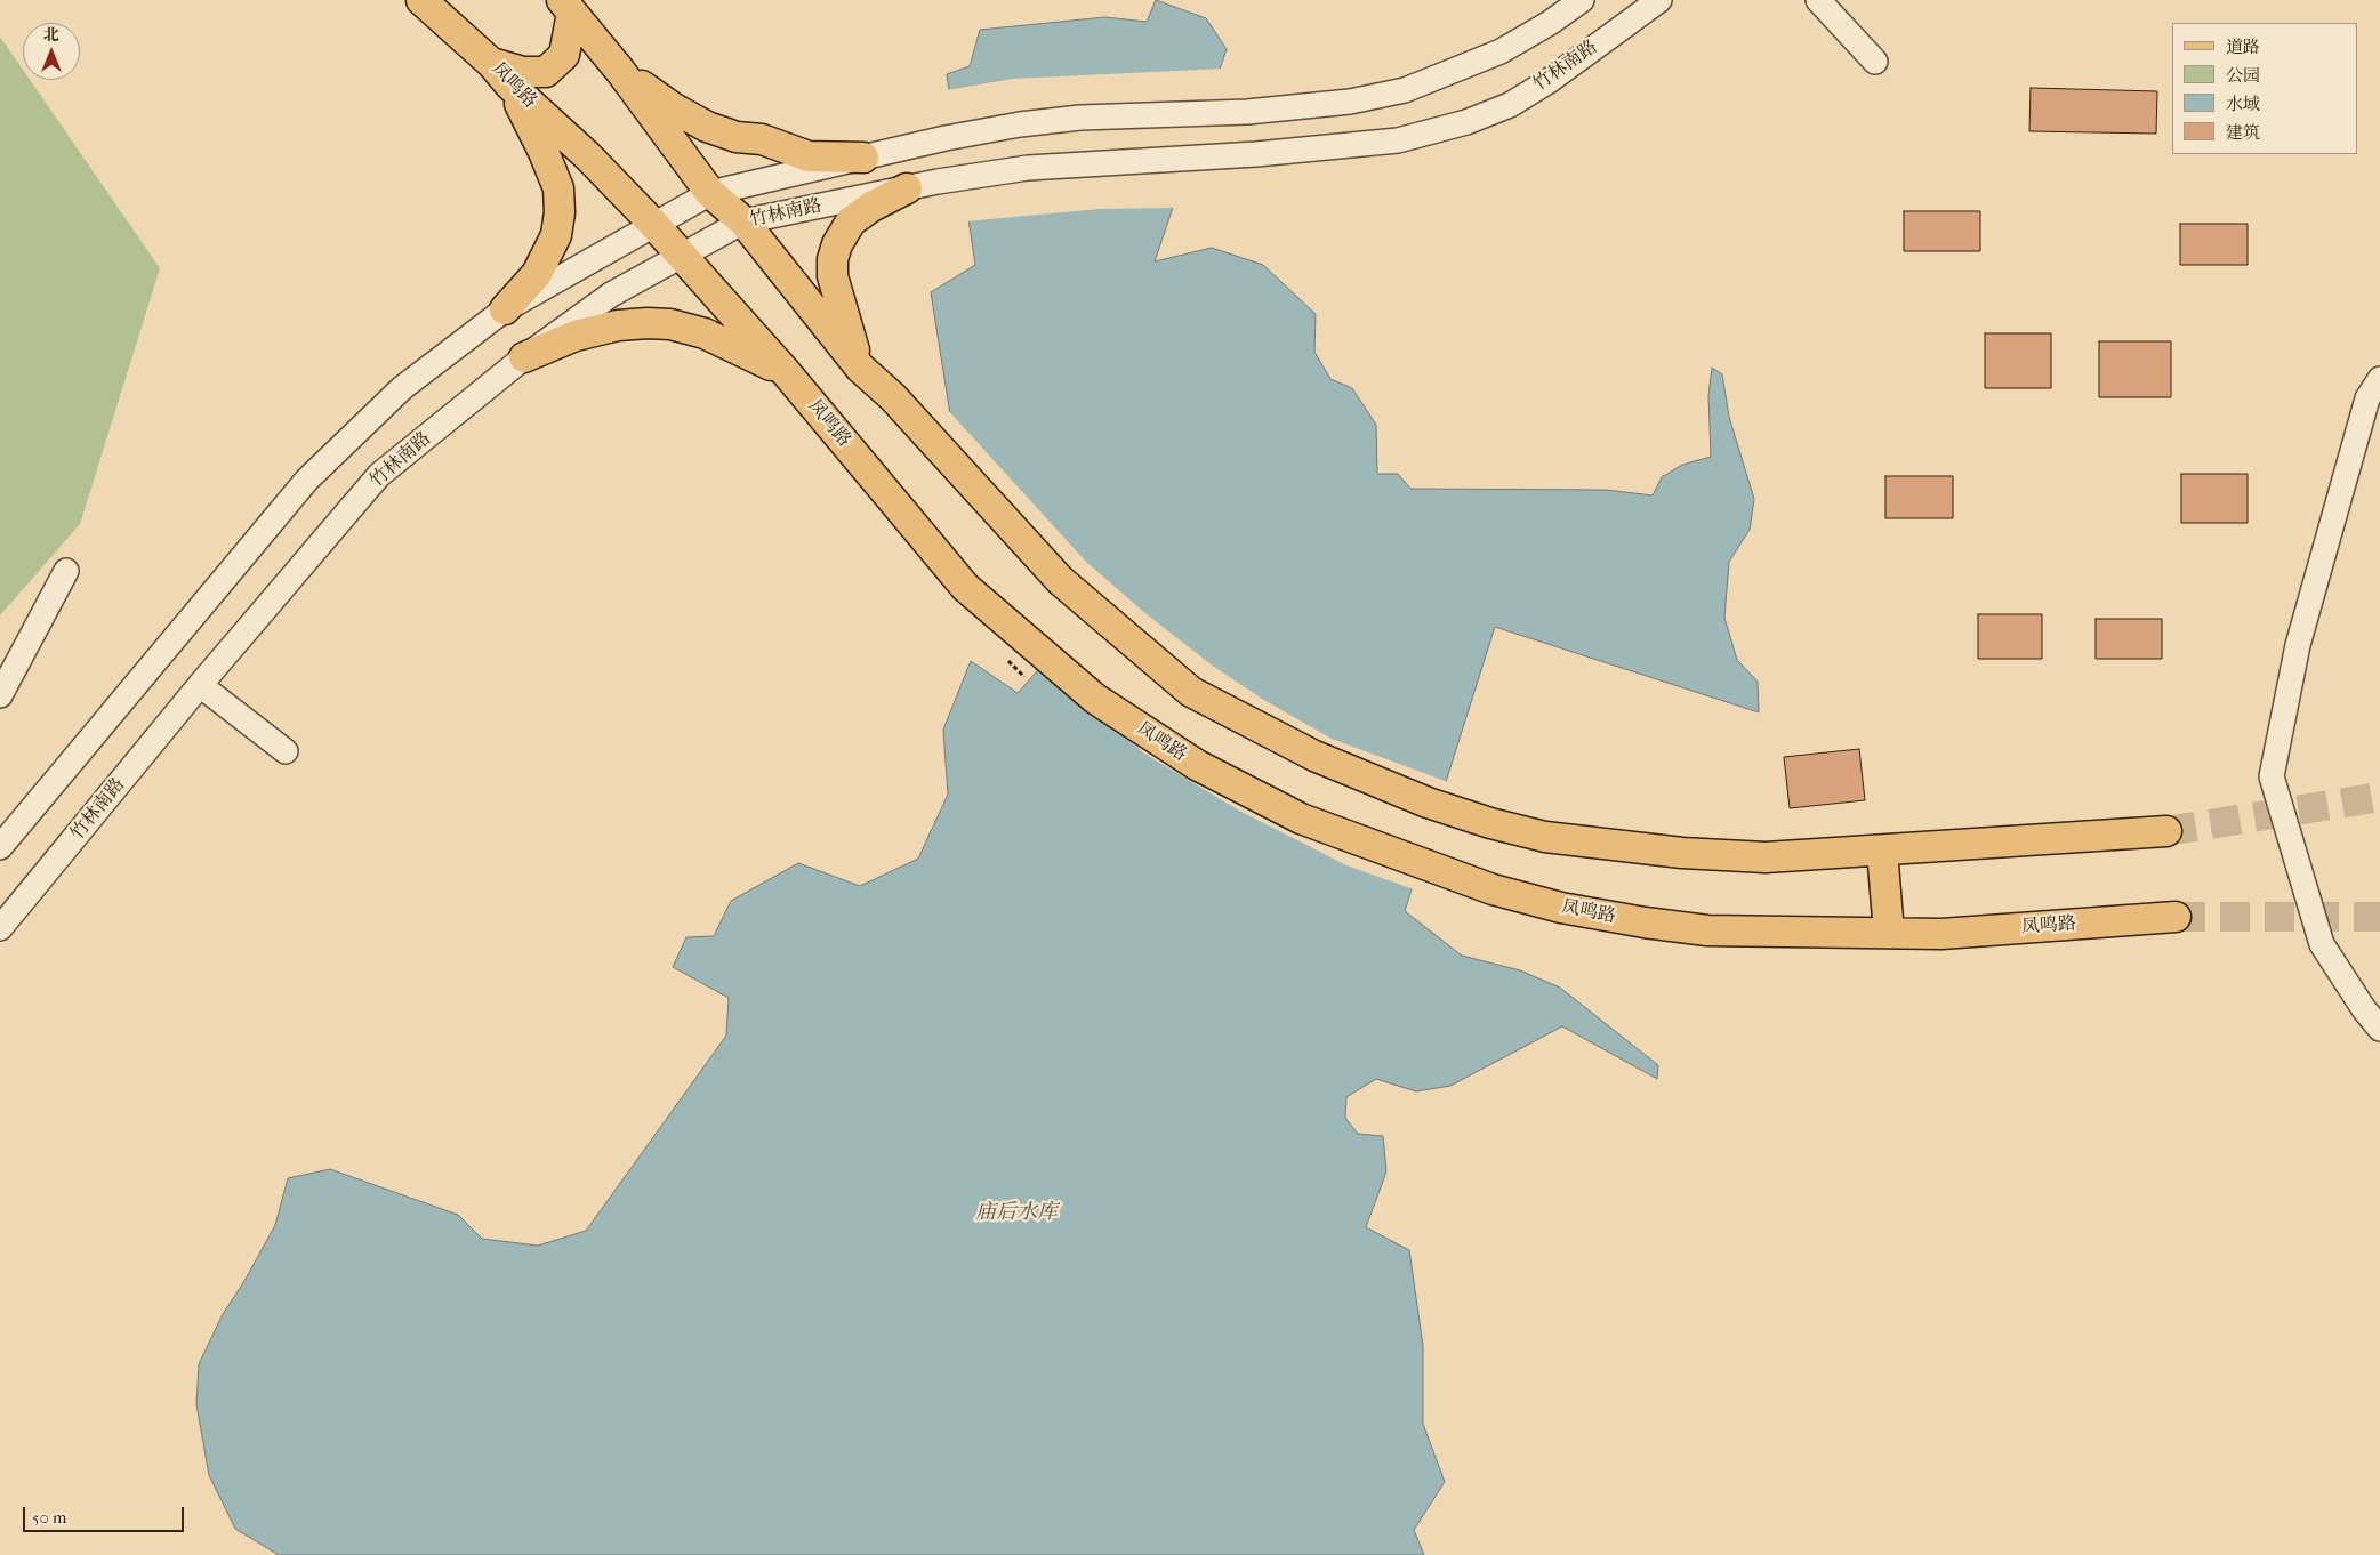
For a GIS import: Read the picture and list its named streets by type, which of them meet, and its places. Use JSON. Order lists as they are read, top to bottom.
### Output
{
  "streets": {
    "main road": ["凤鸣路"],
    "street": ["竹林南路"]
  },
  "crossings": [
    ["竹林南路", "凤鸣路"]
  ],
  "water": ["庙后水库"],
  "legend": [
    "道路",
    "公园",
    "水域",
    "建筑"
  ],
  "scale_bar": "50 m",
  "north": "top"
}
